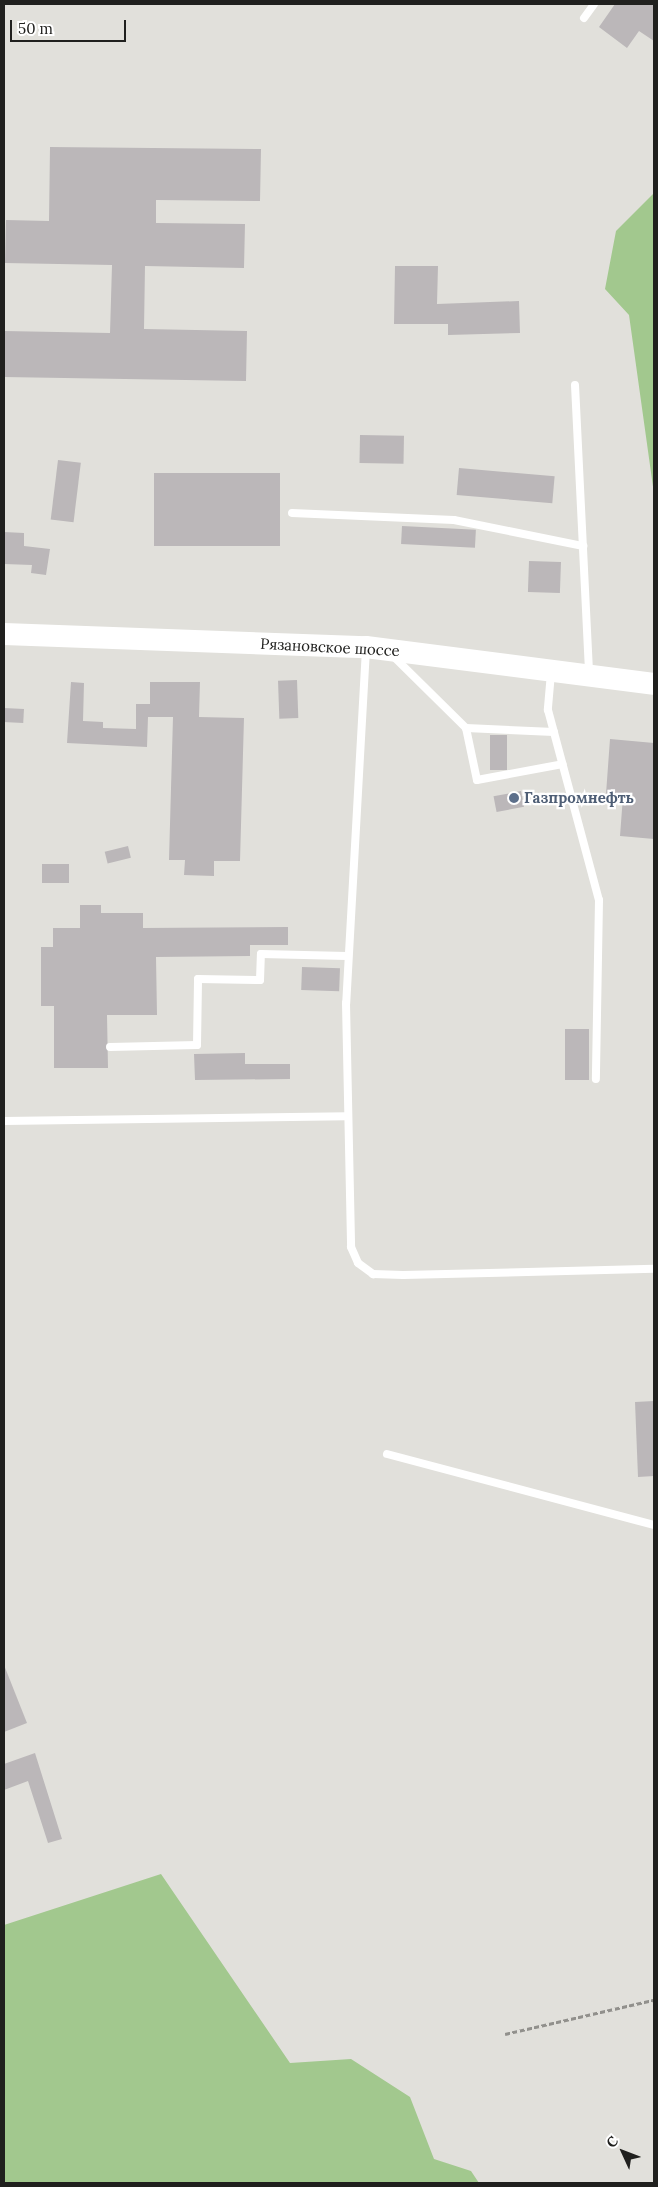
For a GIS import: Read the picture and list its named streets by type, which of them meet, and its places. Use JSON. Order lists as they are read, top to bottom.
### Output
{
  "streets": {
    "main road": ["Рязановское шоссе"]
  },
  "places": ["Газпромнефть"],
  "scale_bar": "50 m",
  "north": "top left"
}
